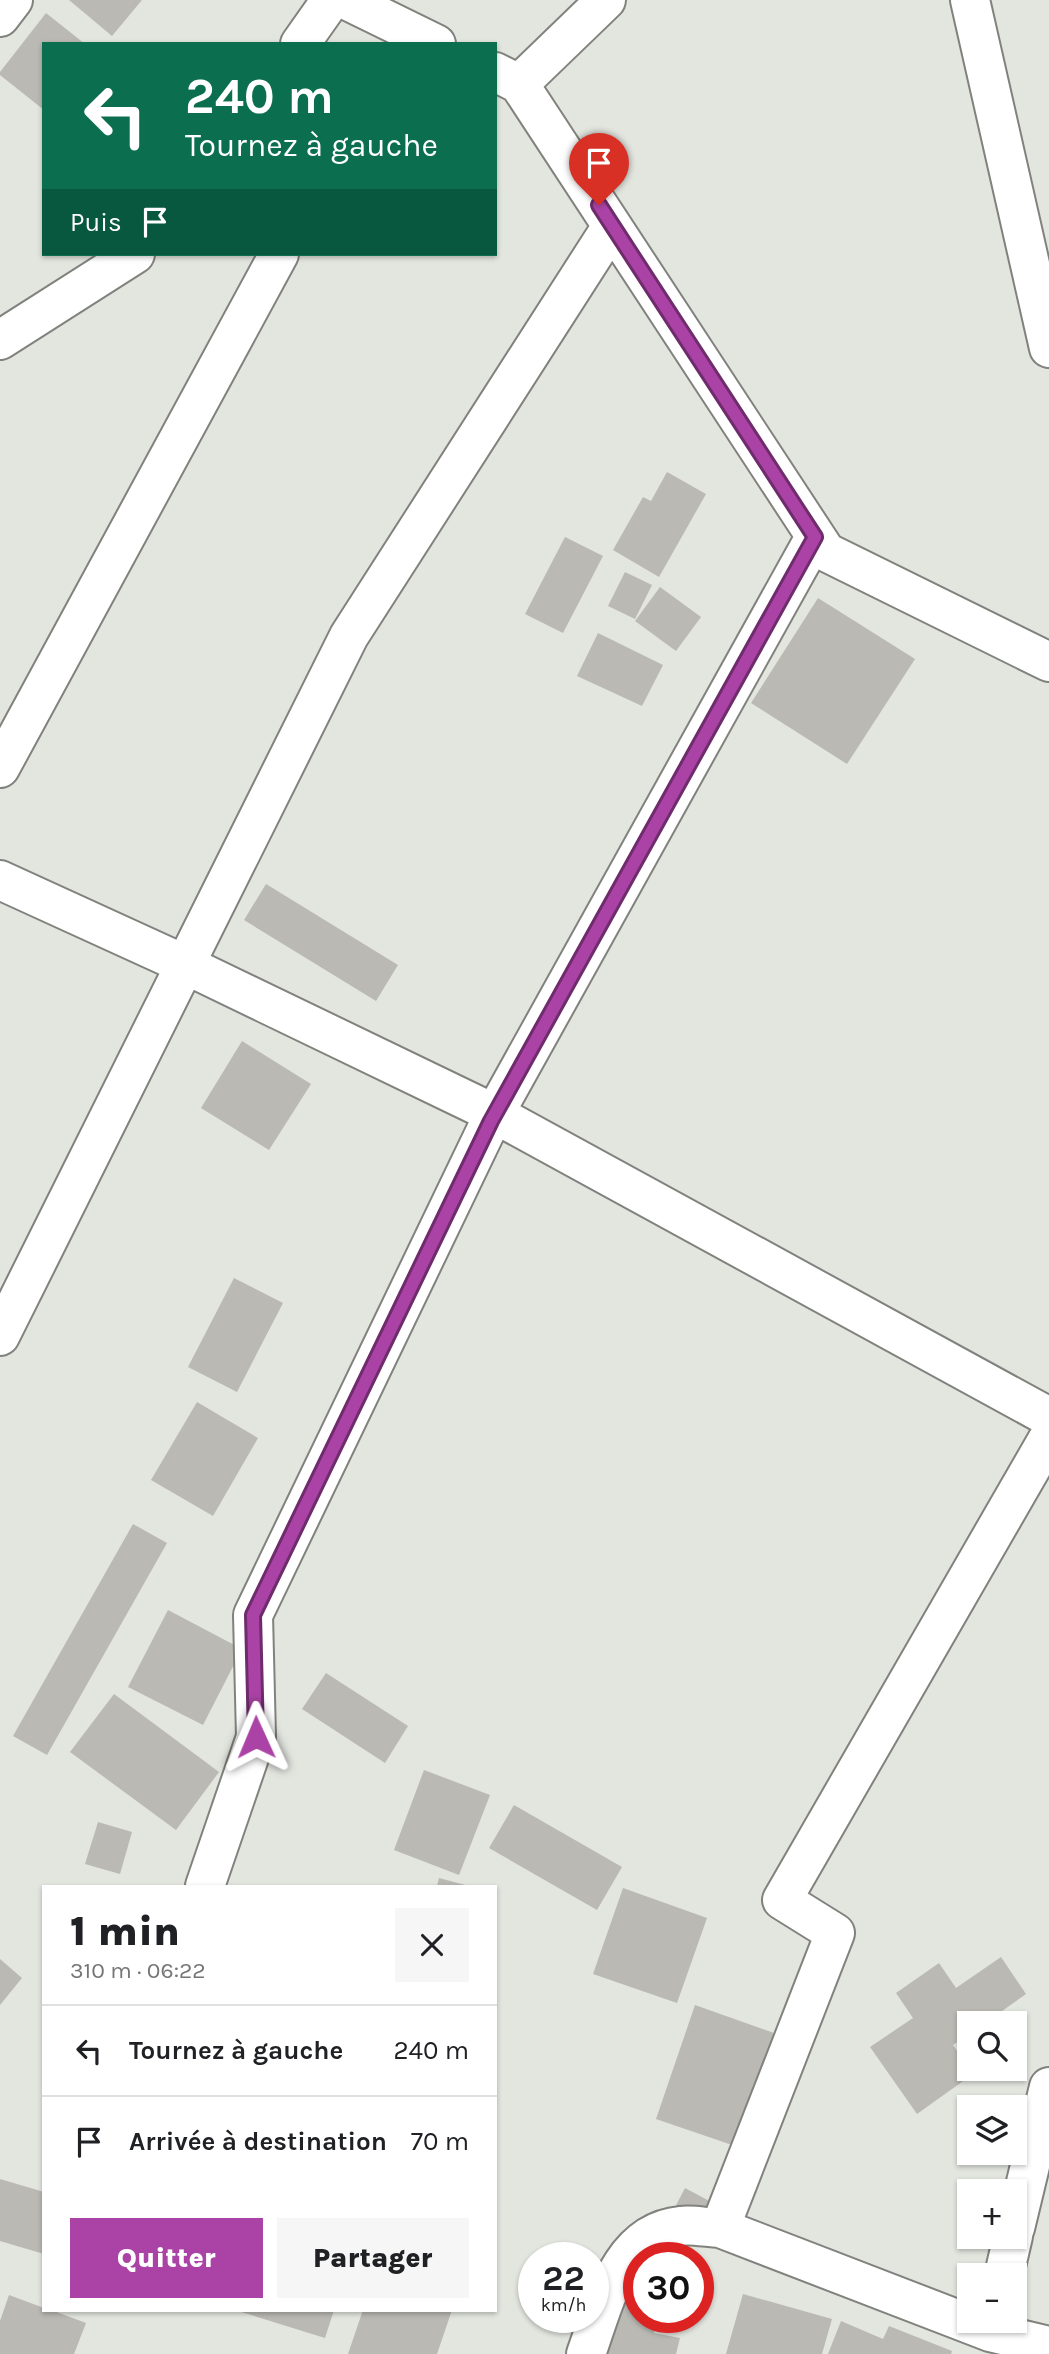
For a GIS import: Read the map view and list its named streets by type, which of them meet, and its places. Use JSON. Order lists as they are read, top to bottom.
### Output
{
  "page": {
    "turn": ["240 m", "Tournez à gauche"],
    "then": "Puis",
    "heading": ["1 min", "310 m · 06:22"],
    "list": [
      {
        "name": "Tournez à gauche",
        "value": "240 m"
      },
      {
        "name": "Arrivée à destination",
        "value": "70 m"
      }
    ],
    "map_buttons": ["+", "−"],
    "buttons": ["Quitter", "Partager"],
    "speed": "22 km/h",
    "limit": "30"
  }
}
